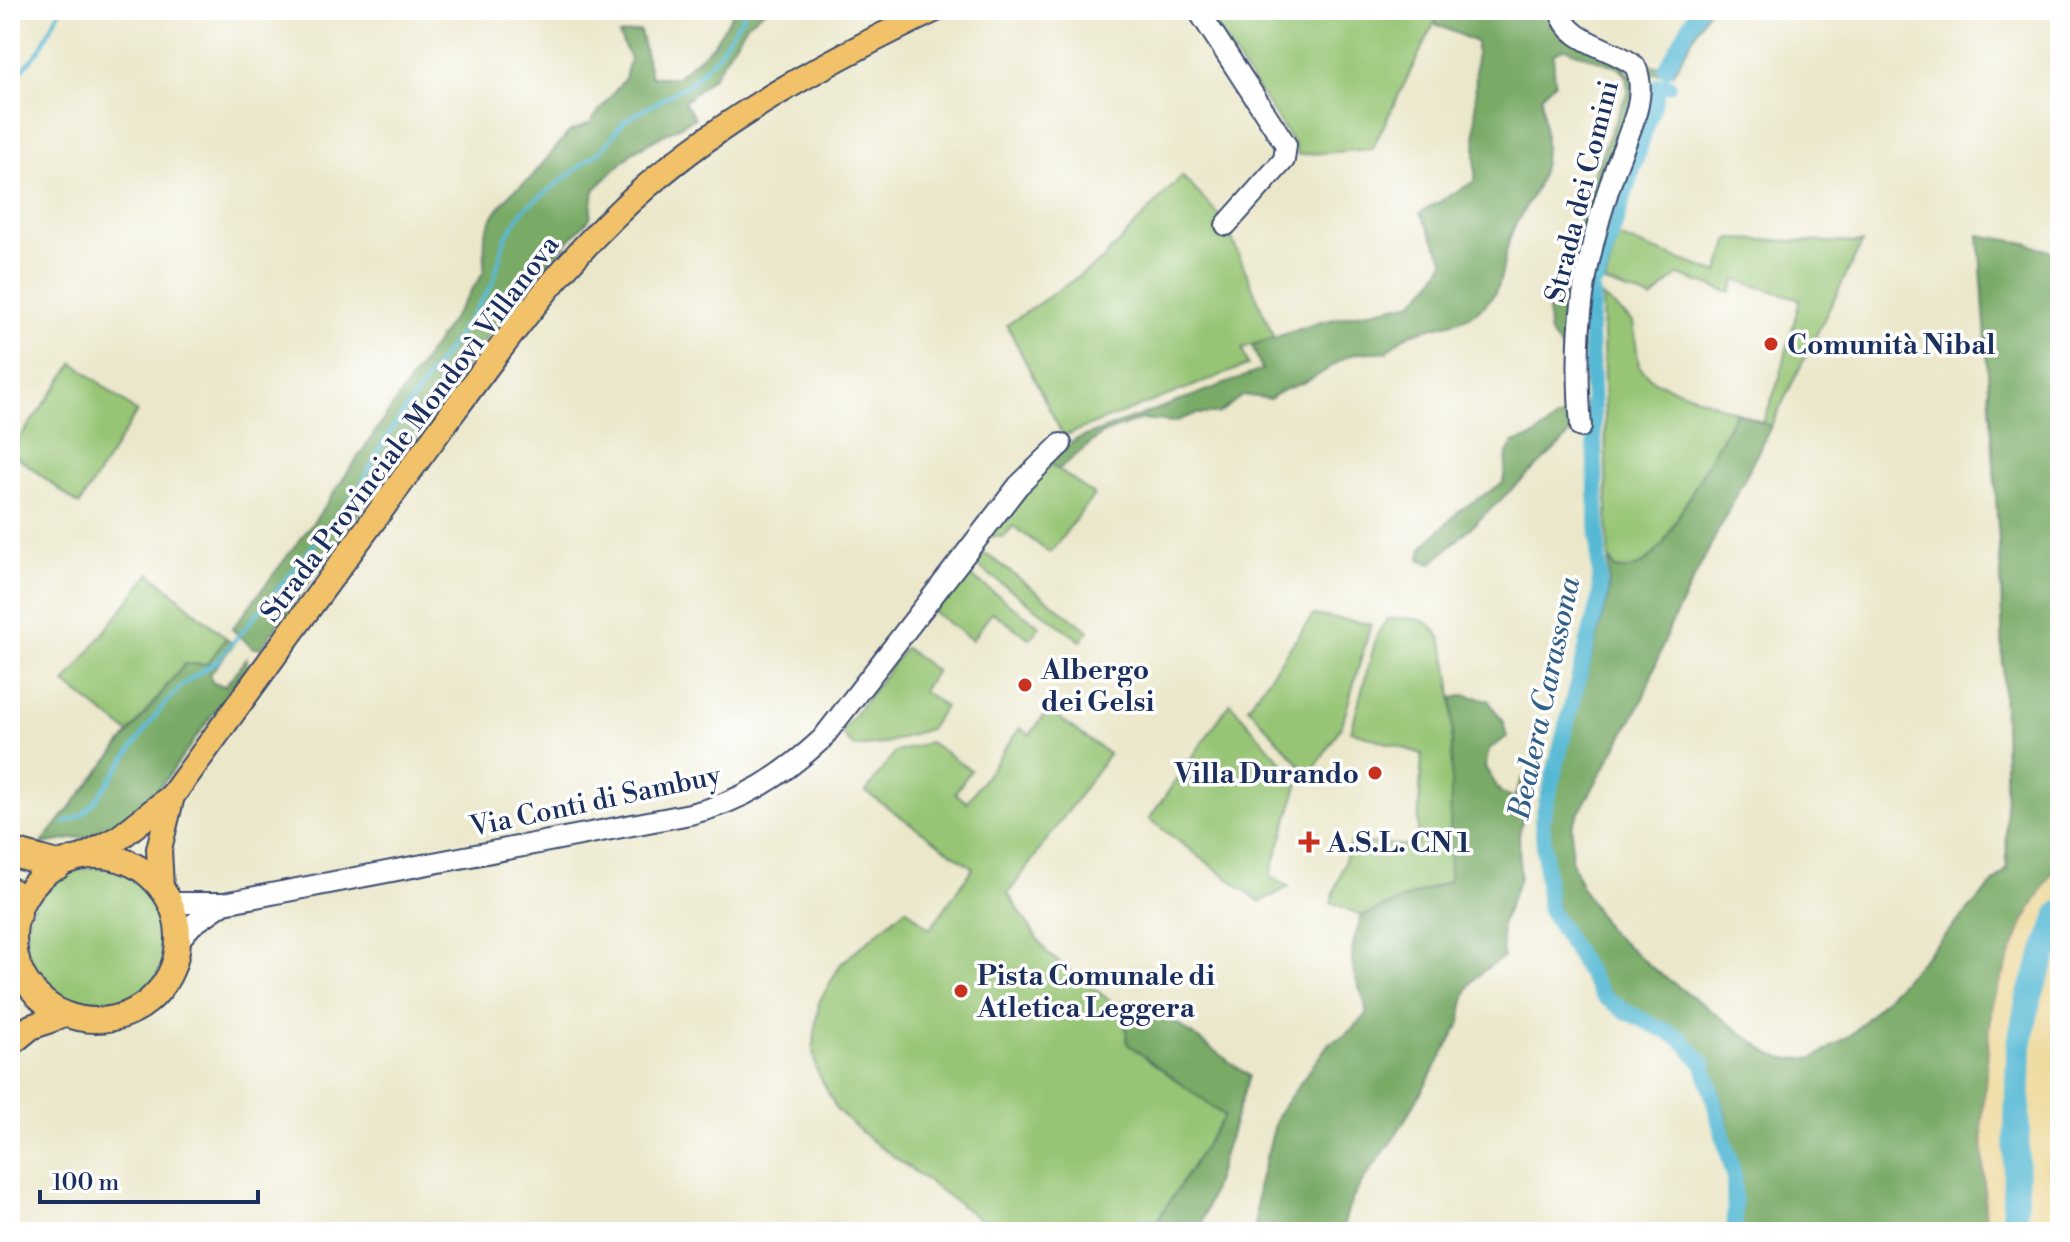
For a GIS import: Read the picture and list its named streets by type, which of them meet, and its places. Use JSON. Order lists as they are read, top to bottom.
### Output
{
  "streets": {
    "main road": ["Strada Provinciale Mondovì Villanova"],
    "street": ["Strada dei Comini", "Via Conti di Sambuy"]
  },
  "crossings": [
    ["Strada Provinciale Mondovì Villanova", "Via Conti di Sambuy"]
  ],
  "water": ["Bealera Carassona"],
  "places": {
    "other": [
      "Comunità Nibal",
      "Albergo dei Gelsi",
      "Villa Durando",
      "Pista Comunale di Atletica Leggera"
    ],
    "health": ["A.S.L. CN 1"]
  },
  "scale_bar": "100 m"
}
